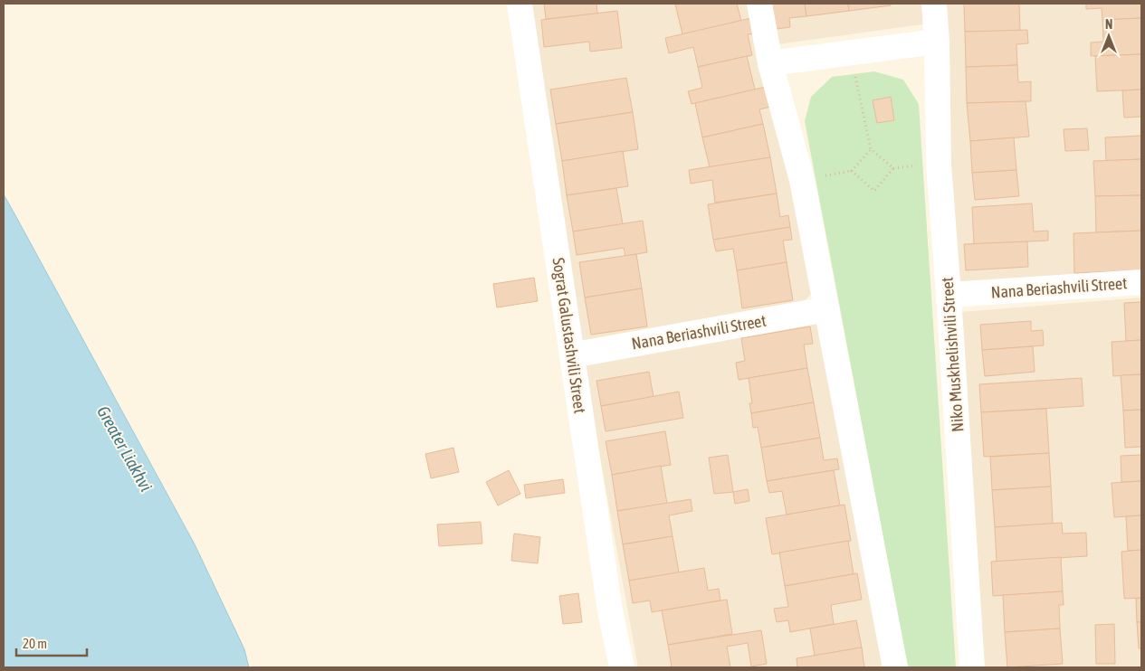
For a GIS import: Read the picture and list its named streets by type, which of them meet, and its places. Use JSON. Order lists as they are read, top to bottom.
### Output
{
  "streets": {
    "street": ["Nana Beriashvili Street", "Sograt Galustashvili Street", "Niko Muskhelishvili Street"]
  },
  "crossings": [
    ["Nana Beriashvili Street", "Sograt Galustashvili Street"],
    ["Nana Beriashvili Street", "Niko Muskhelishvili Street"]
  ],
  "water": ["Greater Liakhvi"],
  "scale_bar": "20 m",
  "north": "top"
}
